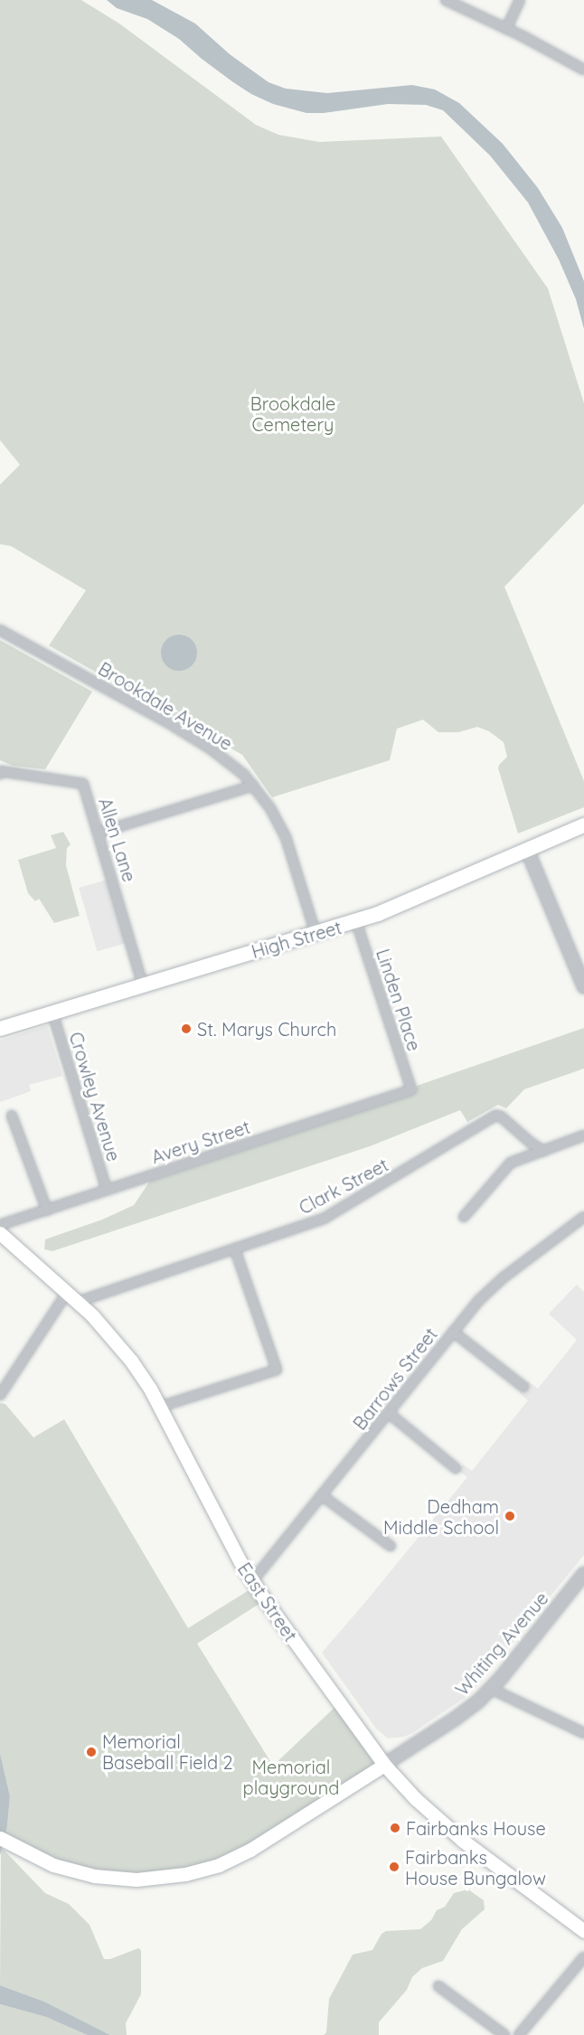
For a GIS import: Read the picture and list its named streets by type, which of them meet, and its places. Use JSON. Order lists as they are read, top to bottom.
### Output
{
  "streets": {
    "main road": ["High Street", "East Street"],
    "street": [
      "Brookdale Avenue",
      "Allen Lane",
      "Linden Place",
      "Crowley Avenue",
      "Avery Street",
      "Clark Street",
      "Barrows Street",
      "Whiting Avenue"
    ]
  },
  "crossings": [
    ["Brookdale Avenue", "High Street"],
    ["Allen Lane", "High Street"],
    ["High Street", "Linden Place"],
    ["High Street", "Crowley Avenue"],
    ["Linden Place", "Avery Street"],
    ["Crowley Avenue", "Avery Street"],
    ["Clark Street", "East Street"],
    ["Barrows Street", "East Street"],
    ["East Street", "Whiting Avenue"]
  ],
  "parks": ["Brookdale Cemetery", "Memorial playground"],
  "places": [
    "St. Marys Church",
    "Dedham Middle School",
    "Memorial Baseball Field 2",
    "Fairbanks House",
    "Fairbanks House Bungalow"
  ]
}
